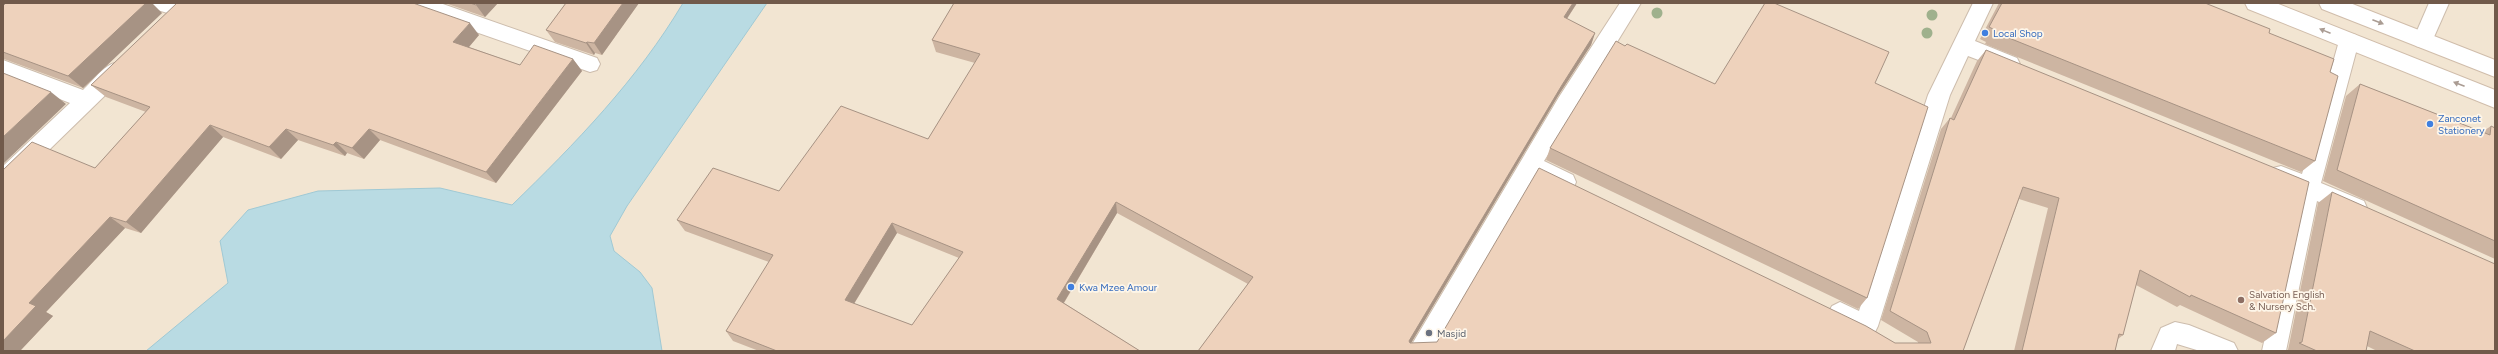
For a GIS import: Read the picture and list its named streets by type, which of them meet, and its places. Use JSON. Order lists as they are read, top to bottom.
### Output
{
  "places": [
    "Local Shop",
    "Zanconet Stationery",
    "Kwa Mzee Amour",
    "Salvation English & Nursery Sch.",
    "Masjid"
  ]
}
